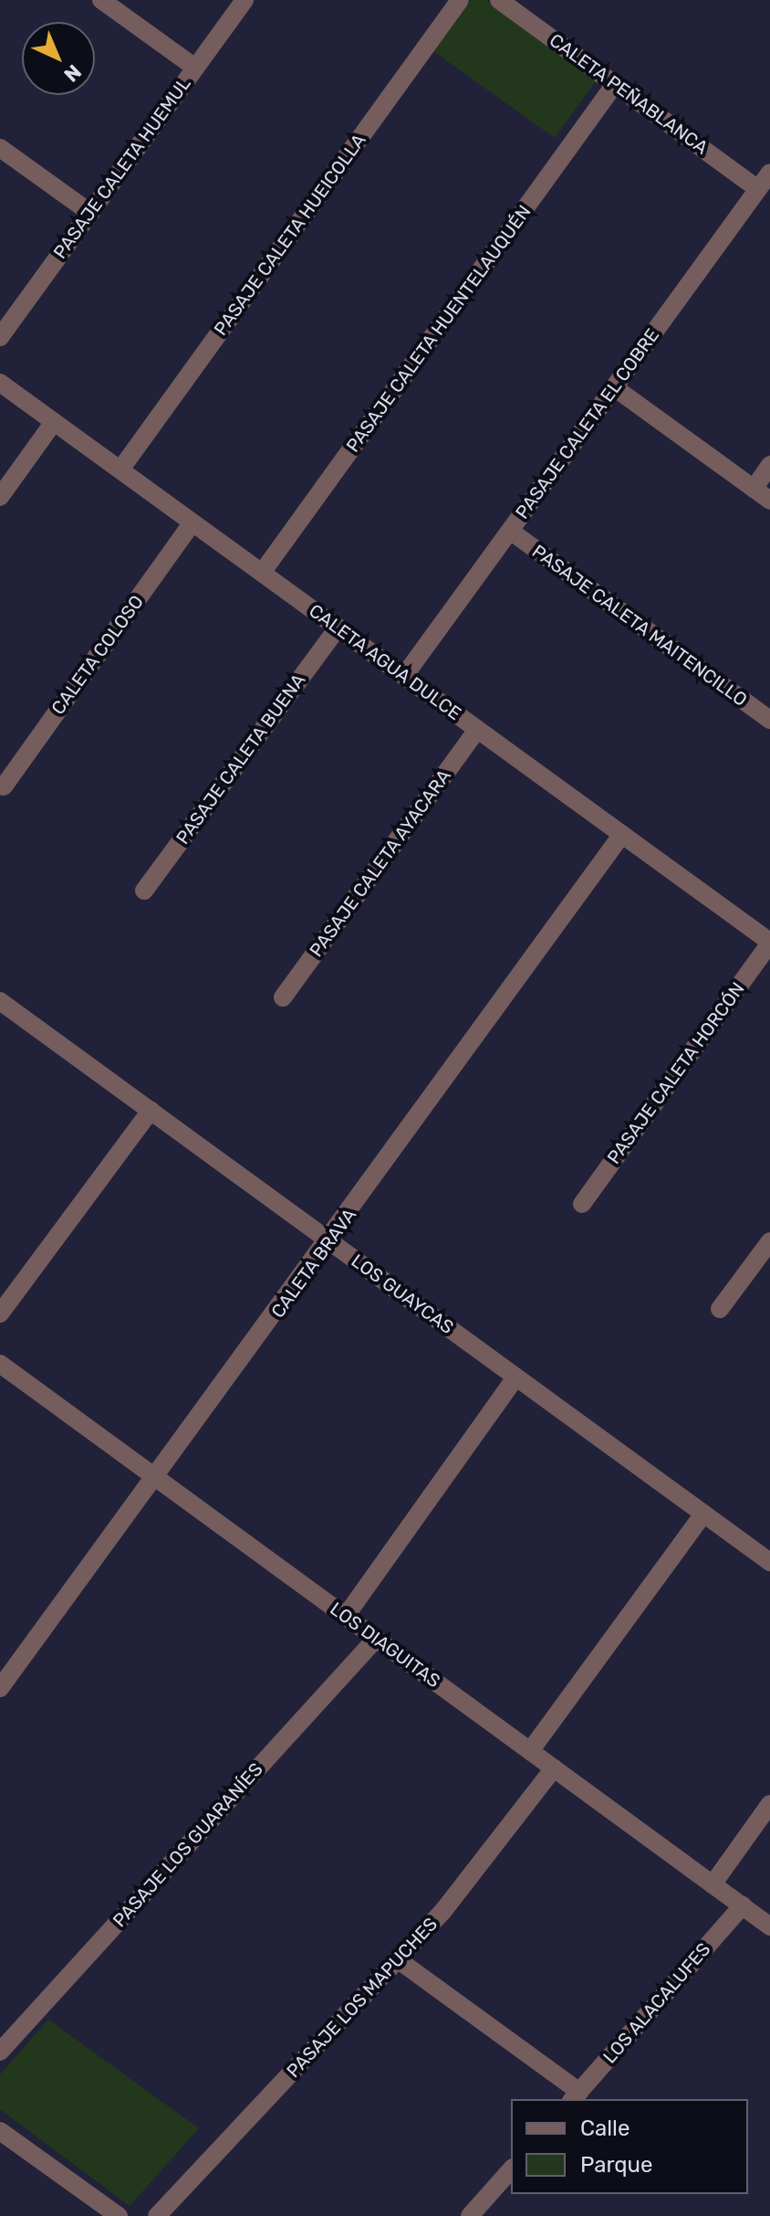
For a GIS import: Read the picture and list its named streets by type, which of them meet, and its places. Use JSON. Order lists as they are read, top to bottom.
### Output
{
  "streets": {
    "street": [
      "CALETA PEÑABLANCA",
      "PASAJE CALETA HUEMUL",
      "PASAJE CALETA HUEICOLLA",
      "PASAJE CALETA HUENTELAUQUÉN",
      "PASAJE CALETA EL COBRE",
      "PASAJE CALETA MAITENCILLO",
      "CALETA COLOSO",
      "CALETA AGUA DULCE",
      "PASAJE CALETA BUENA",
      "PASAJE CALETA AYACARA",
      "PASAJE CALETA HORCÓN",
      "CALETA BRAVA",
      "LOS GUAYCAS",
      "LOS DIAGUITAS",
      "PASAJE LOS GUARANÍES",
      "PASAJE LOS MAPUCHES",
      "LOS ALACALUFES"
    ]
  },
  "crossings": [
    ["CALETA PEÑABLANCA", "PASAJE CALETA HUENTELAUQUÉN"],
    ["CALETA PEÑABLANCA", "PASAJE CALETA EL COBRE"],
    ["PASAJE CALETA HUEICOLLA", "CALETA AGUA DULCE"],
    ["PASAJE CALETA HUENTELAUQUÉN", "CALETA AGUA DULCE"],
    ["PASAJE CALETA EL COBRE", "PASAJE CALETA MAITENCILLO"],
    ["PASAJE CALETA EL COBRE", "CALETA AGUA DULCE"],
    ["CALETA COLOSO", "CALETA AGUA DULCE"],
    ["CALETA AGUA DULCE", "PASAJE CALETA BUENA"],
    ["CALETA AGUA DULCE", "PASAJE CALETA AYACARA"],
    ["CALETA AGUA DULCE", "PASAJE CALETA HORCÓN"],
    ["CALETA AGUA DULCE", "CALETA BRAVA"],
    ["CALETA BRAVA", "LOS GUAYCAS"],
    ["CALETA BRAVA", "LOS DIAGUITAS"],
    ["LOS DIAGUITAS", "PASAJE LOS GUARANÍES"],
    ["LOS DIAGUITAS", "PASAJE LOS MAPUCHES"],
    ["LOS DIAGUITAS", "LOS ALACALUFES"]
  ],
  "legend": ["Calle", "Parque"],
  "north": "bottom right"
}
